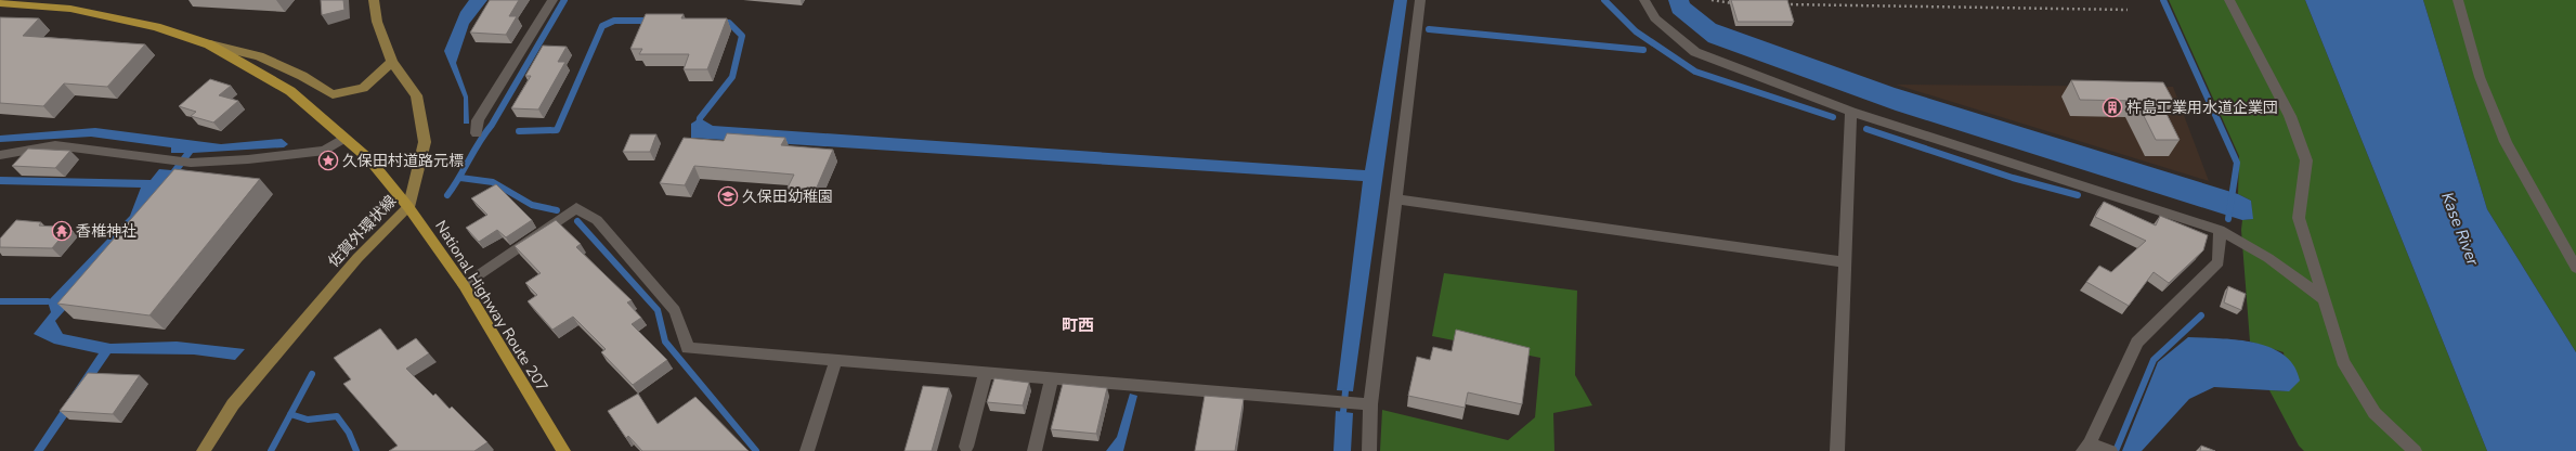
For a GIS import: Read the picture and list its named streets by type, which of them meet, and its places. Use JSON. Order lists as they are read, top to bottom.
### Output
{
  "streets": {
    "highway": ["National Highway Route 207"],
    "main road": ["佐賀外環状線"]
  },
  "crossings": [
    ["佐賀外環状線", "National Highway Route 207"]
  ],
  "districts": ["町西"],
  "water": ["Kase River"],
  "places": {
    "building": ["杵島工業用水道企業団"],
    "place": ["久保田村道路元標"],
    "school or university": ["久保田幼稚園"],
    "temple": ["香椎神社"]
  }
}
